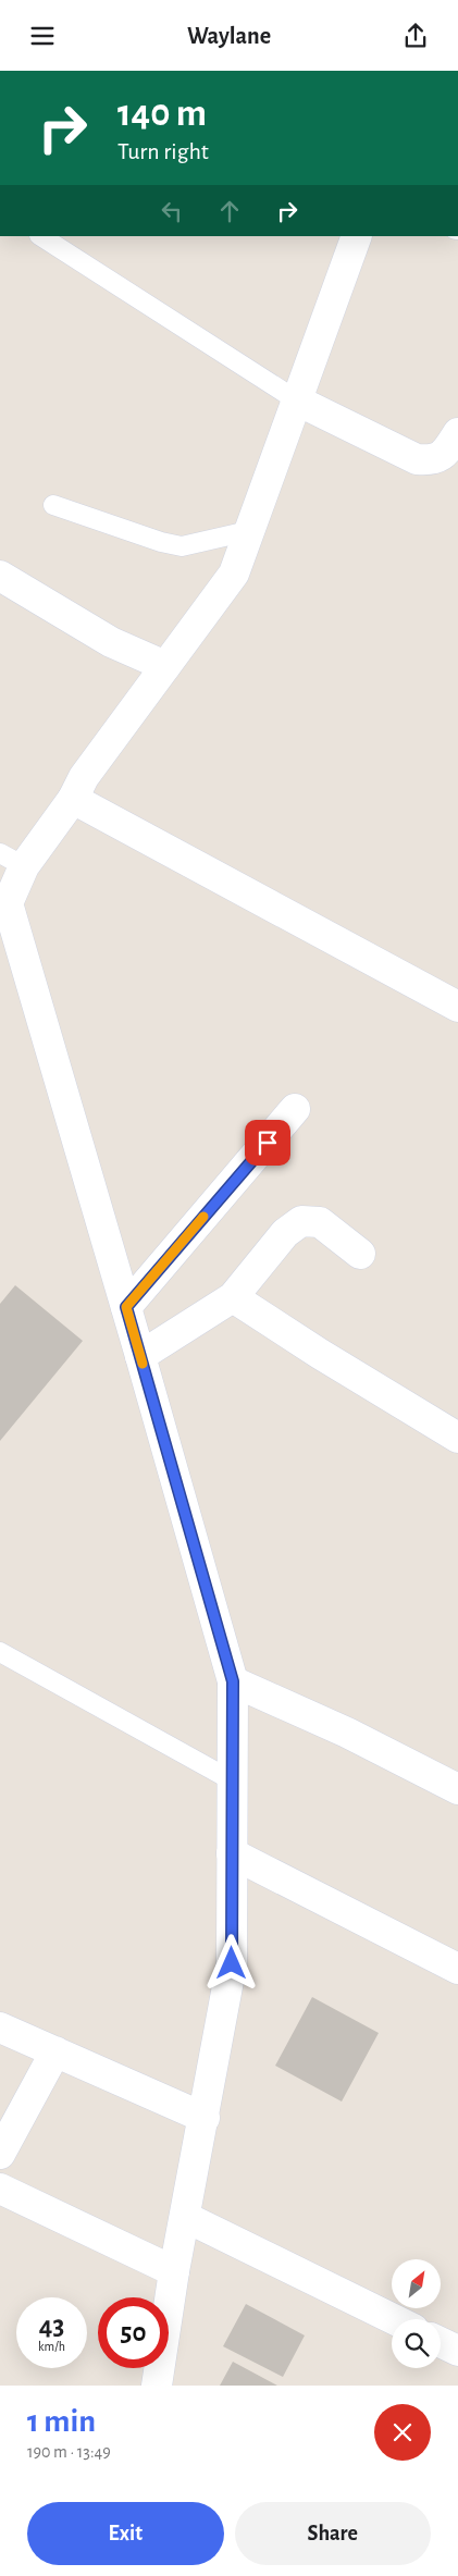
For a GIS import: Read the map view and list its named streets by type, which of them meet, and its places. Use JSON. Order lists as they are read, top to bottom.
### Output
{
  "north": "top right",
  "page": {
    "header": "Waylane",
    "turn": ["140 m", "Turn right"],
    "speed": "43 km/h",
    "limit": "50",
    "heading": ["1 min", "190 m · 13:49"],
    "buttons": ["Exit", "Share"]
  }
}
